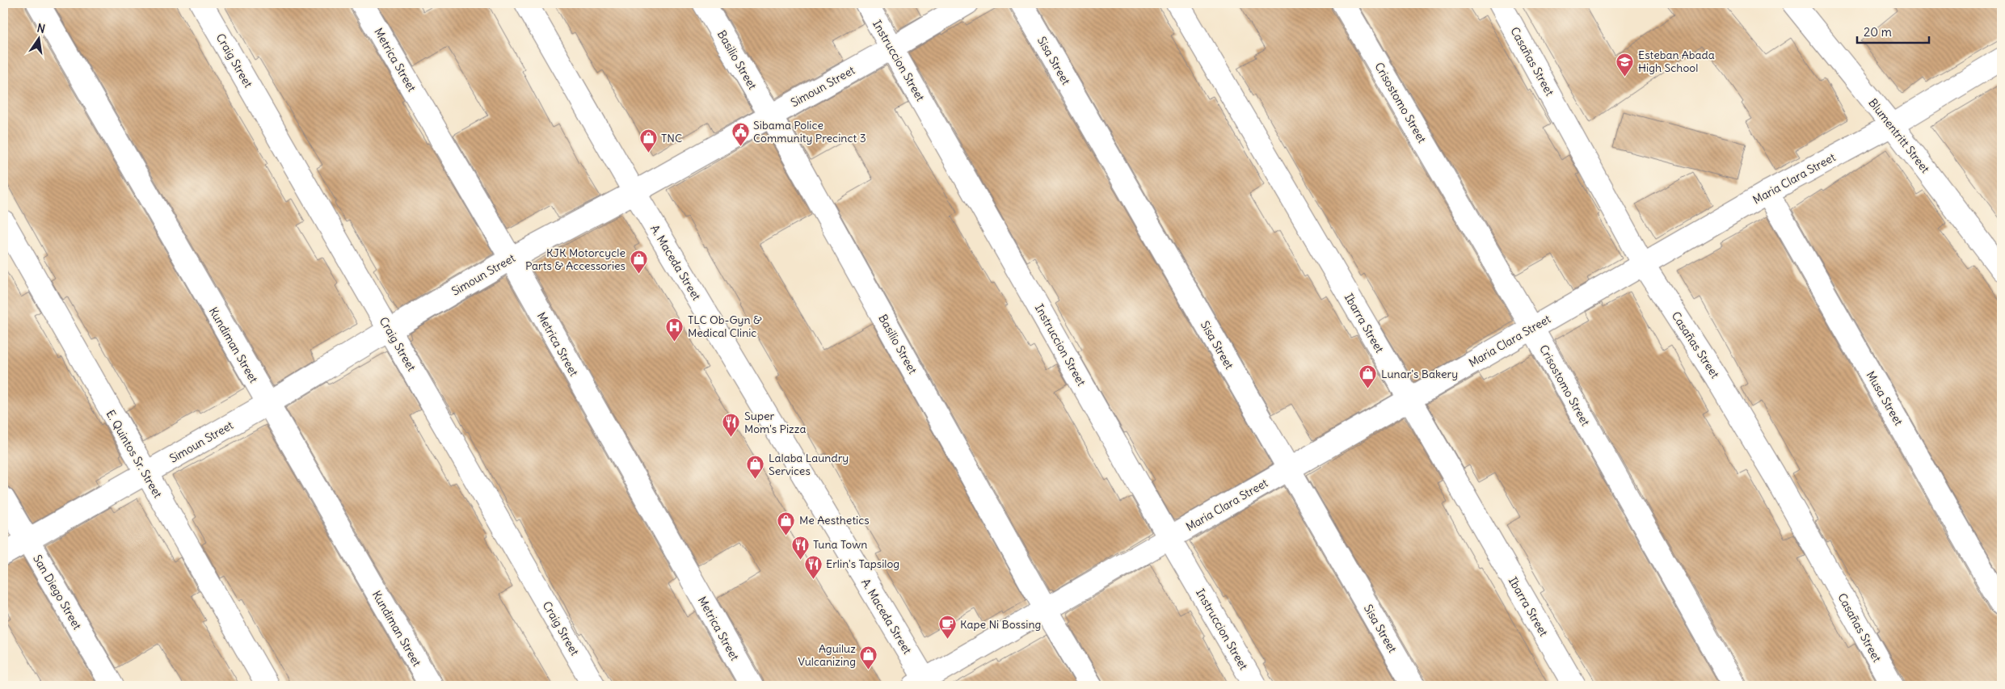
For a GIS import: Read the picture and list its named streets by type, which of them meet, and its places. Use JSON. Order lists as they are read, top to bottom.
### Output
{
  "streets": {
    "street": [
      "Metrica Street",
      "Basilio Street",
      "Craig Street",
      "Instruccion Street",
      "Sisa Street",
      "Casañas Street",
      "Simoun Street",
      "Crisostomo Street",
      "Blumentritt Street",
      "Maria Clara Street",
      "A. Maceda Street",
      "Ibarra Street",
      "Kundiman Street",
      "Musa Street",
      "E. Quintos Sr. Street",
      "San Diego Street"
    ]
  },
  "crossings": [
    ["Metrica Street", "Simoun Street"],
    ["Basilio Street", "Simoun Street"],
    ["Basilio Street", "Maria Clara Street"],
    ["Craig Street", "Simoun Street"],
    ["Instruccion Street", "Simoun Street"],
    ["Instruccion Street", "Maria Clara Street"],
    ["Sisa Street", "Maria Clara Street"],
    ["Casañas Street", "Maria Clara Street"],
    ["Simoun Street", "A. Maceda Street"],
    ["Simoun Street", "Kundiman Street"],
    ["Simoun Street", "E. Quintos Sr. Street"],
    ["Simoun Street", "San Diego Street"],
    ["Crisostomo Street", "Maria Clara Street"],
    ["Blumentritt Street", "Maria Clara Street"],
    ["Maria Clara Street", "A. Maceda Street"],
    ["Maria Clara Street", "Ibarra Street"],
    ["Maria Clara Street", "Musa Street"]
  ],
  "places": {
    "school or university": ["Esteban Abada High School"],
    "public building": ["Sibama Police Community Precinct 3"],
    "shop": [
      "TNC",
      "KJK Motorcycle Parts & Accessories",
      "Lunar's Bakery",
      "Lalaba Laundry Services",
      "Me Aesthetics",
      "Aguiluz Vulcanizing"
    ],
    "hospital": ["TLC Ob-Gyn & Medical Clinic"],
    "restaurant": ["Super Mom's Pizza", "Tuna Town", "Erlin's Tapsilog"],
    "cafe": ["Kape Ni Bossing"]
  },
  "scale_bar": "20 m",
  "north": "top"
}
